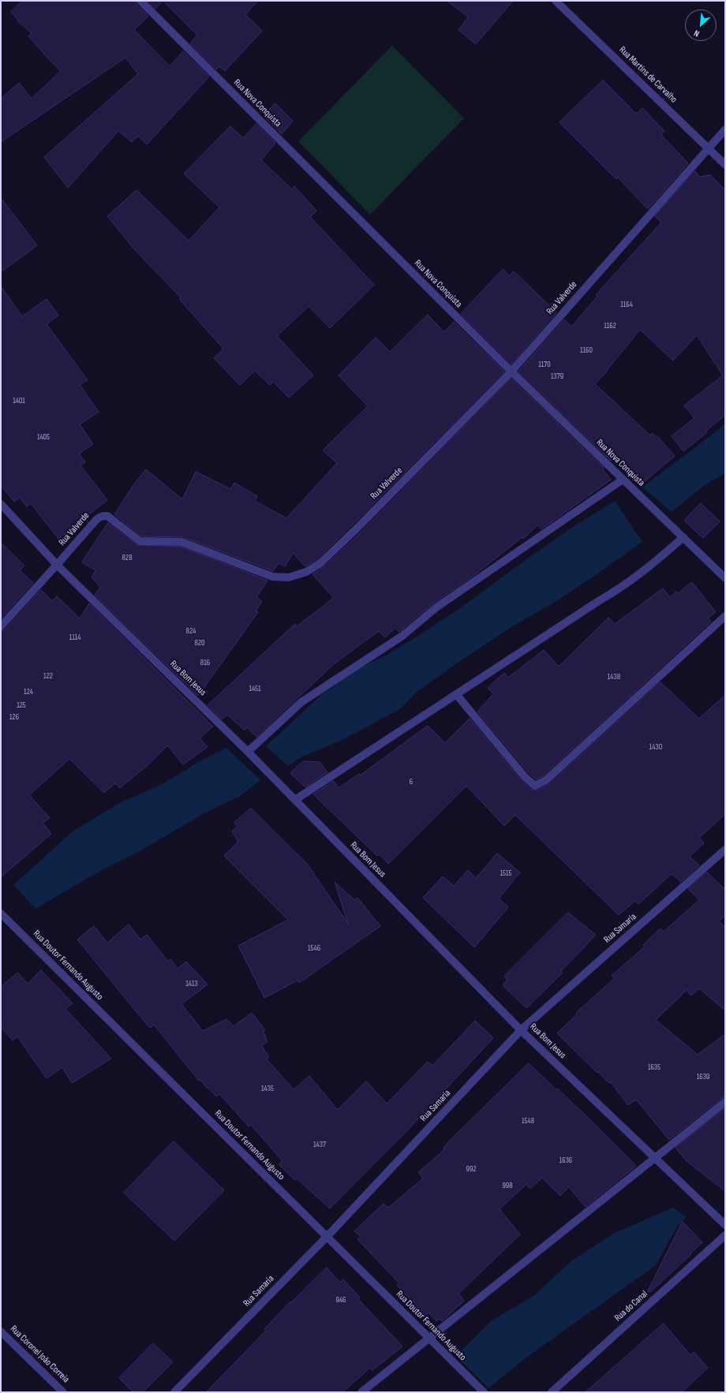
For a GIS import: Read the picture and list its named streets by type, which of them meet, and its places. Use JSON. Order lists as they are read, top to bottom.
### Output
{
  "streets": {
    "street": [
      "Rua Martins de Carvalho",
      "Rua Nova Conquista",
      "Rua Valverde",
      "Rua Bom Jesus",
      "Rua Samaria",
      "Rua Doutor Fernando Augusto",
      "Rua do Canal",
      "Rua Coronel João Correia"
    ]
  },
  "crossings": [
    ["Rua Martins de Carvalho", "Rua Valverde"],
    ["Rua Nova Conquista", "Rua Valverde"],
    ["Rua Valverde", "Rua Bom Jesus"],
    ["Rua Bom Jesus", "Rua Samaria"],
    ["Rua Samaria", "Rua Doutor Fernando Augusto"]
  ],
  "house_numbers": [
    "1164",
    "1162",
    "1160",
    "1170",
    "1379",
    "1401",
    "1405",
    "828",
    "824",
    "1114",
    "820",
    "816",
    "122",
    "1438",
    "1451",
    "124",
    "125",
    "126",
    "1430",
    "6",
    "1515",
    "1546",
    "1413",
    "1635",
    "1639",
    "1435",
    "1548",
    "1437",
    "1636",
    "992",
    "998",
    "946"
  ],
  "north": "bottom left"
}
